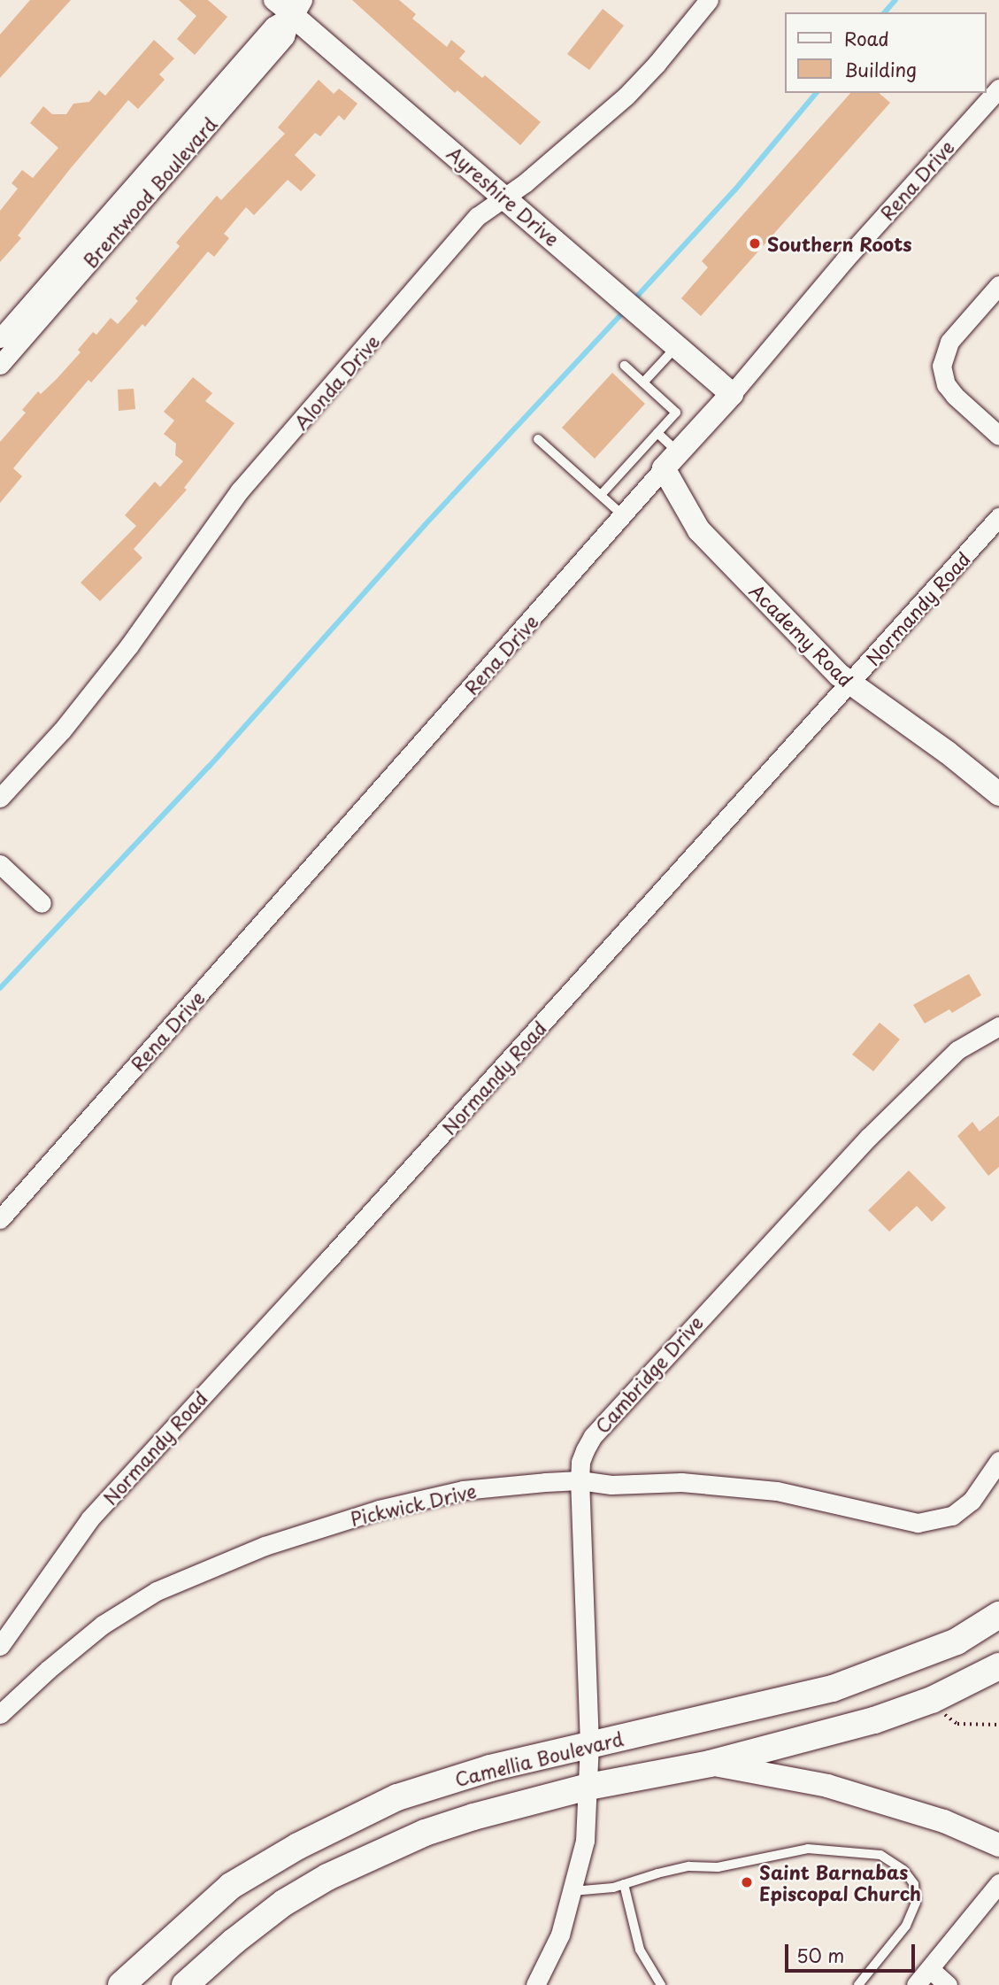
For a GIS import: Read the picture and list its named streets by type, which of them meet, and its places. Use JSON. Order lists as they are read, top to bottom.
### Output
{
  "streets": {
    "main road": ["Camellia Boulevard"],
    "street": [
      "Rena Drive",
      "Brentwood Boulevard",
      "Ayreshire Drive",
      "Alonda Drive",
      "Normandy Road",
      "Academy Road",
      "Cambridge Drive",
      "Pickwick Drive"
    ]
  },
  "crossings": [
    ["Rena Drive", "Ayreshire Drive"],
    ["Rena Drive", "Academy Road"],
    ["Brentwood Boulevard", "Ayreshire Drive"],
    ["Ayreshire Drive", "Alonda Drive"],
    ["Normandy Road", "Academy Road"],
    ["Cambridge Drive", "Pickwick Drive"],
    ["Cambridge Drive", "Camellia Boulevard"]
  ],
  "places": ["Southern Roots", "Saint Barnabas Episcopal Church"],
  "legend": ["Road", "Building"],
  "scale_bar": "50 m"
}
